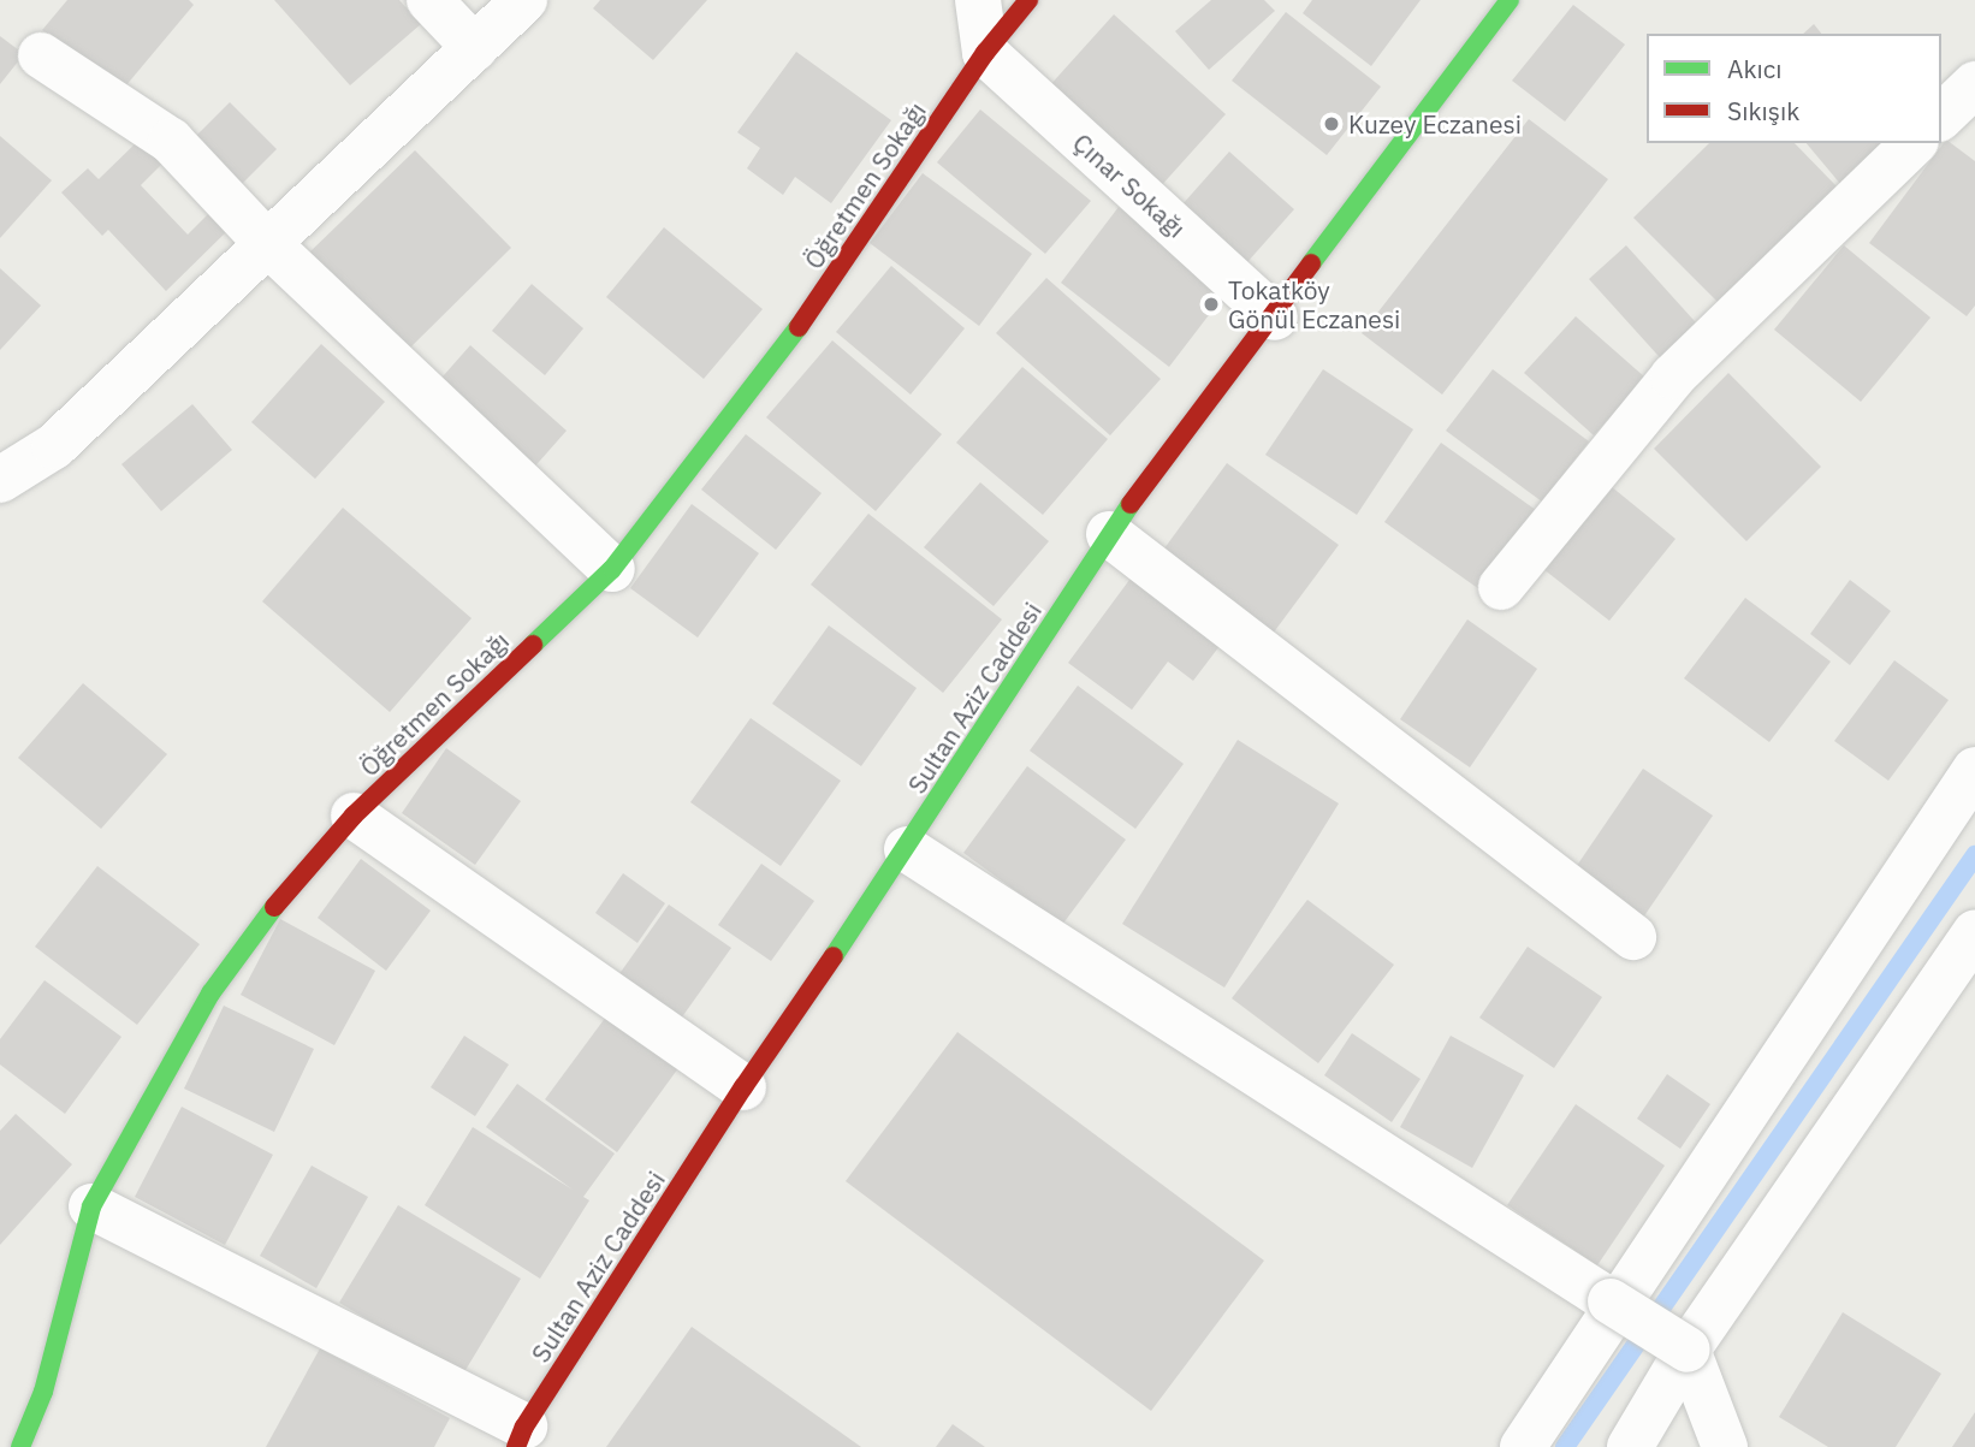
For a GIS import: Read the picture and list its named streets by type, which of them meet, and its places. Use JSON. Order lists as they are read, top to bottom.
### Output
{
  "streets": {
    "street": ["Öğretmen Sokağı", "Çınar Sokağı", "Sultan Aziz Caddesi"]
  },
  "crossings": [
    ["Öğretmen Sokağı", "Çınar Sokağı"],
    ["Çınar Sokağı", "Sultan Aziz Caddesi"]
  ],
  "places": ["Kuzey Eczanesi", "Tokatköy Gönül Eczanesi"],
  "legend": ["Akıcı", "Sıkışık"]
}
